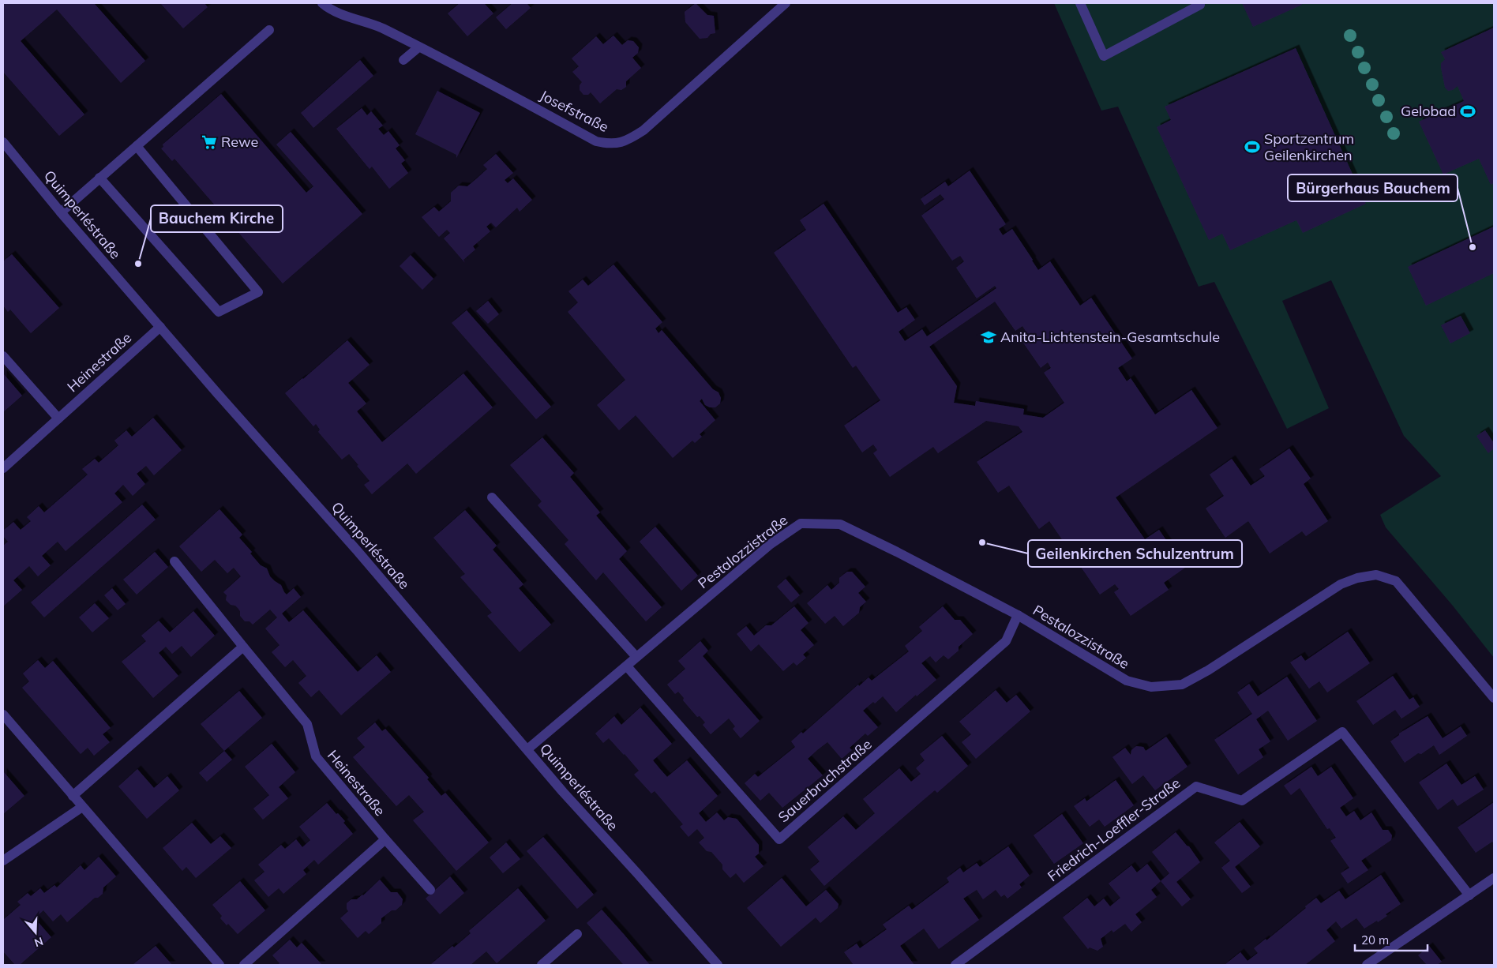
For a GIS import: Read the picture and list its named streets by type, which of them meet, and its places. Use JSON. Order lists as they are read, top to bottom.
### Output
{
  "streets": {
    "street": [
      "Josefstraße",
      "Quimperléstraße",
      "Heinestraße",
      "Pestalozzistraße",
      "Sauerbruchstraße",
      "Friedrich-Loeffler-Straße"
    ]
  },
  "crossings": [
    ["Quimperléstraße", "Heinestraße"],
    ["Quimperléstraße", "Pestalozzistraße"],
    ["Pestalozzistraße", "Sauerbruchstraße"]
  ],
  "places": {
    "sports": ["Gelobad", "Sportzentrum Geilenkirchen"],
    "supermarket": ["Rewe"],
    "other": ["Bürgerhaus Bauchem", "Bauchem Kirche", "Geilenkirchen Schulzentrum"],
    "school or university": ["Anita-Lichtenstein-Gesamtschule"]
  },
  "scale_bar": "20 m",
  "north": "bottom"
}
